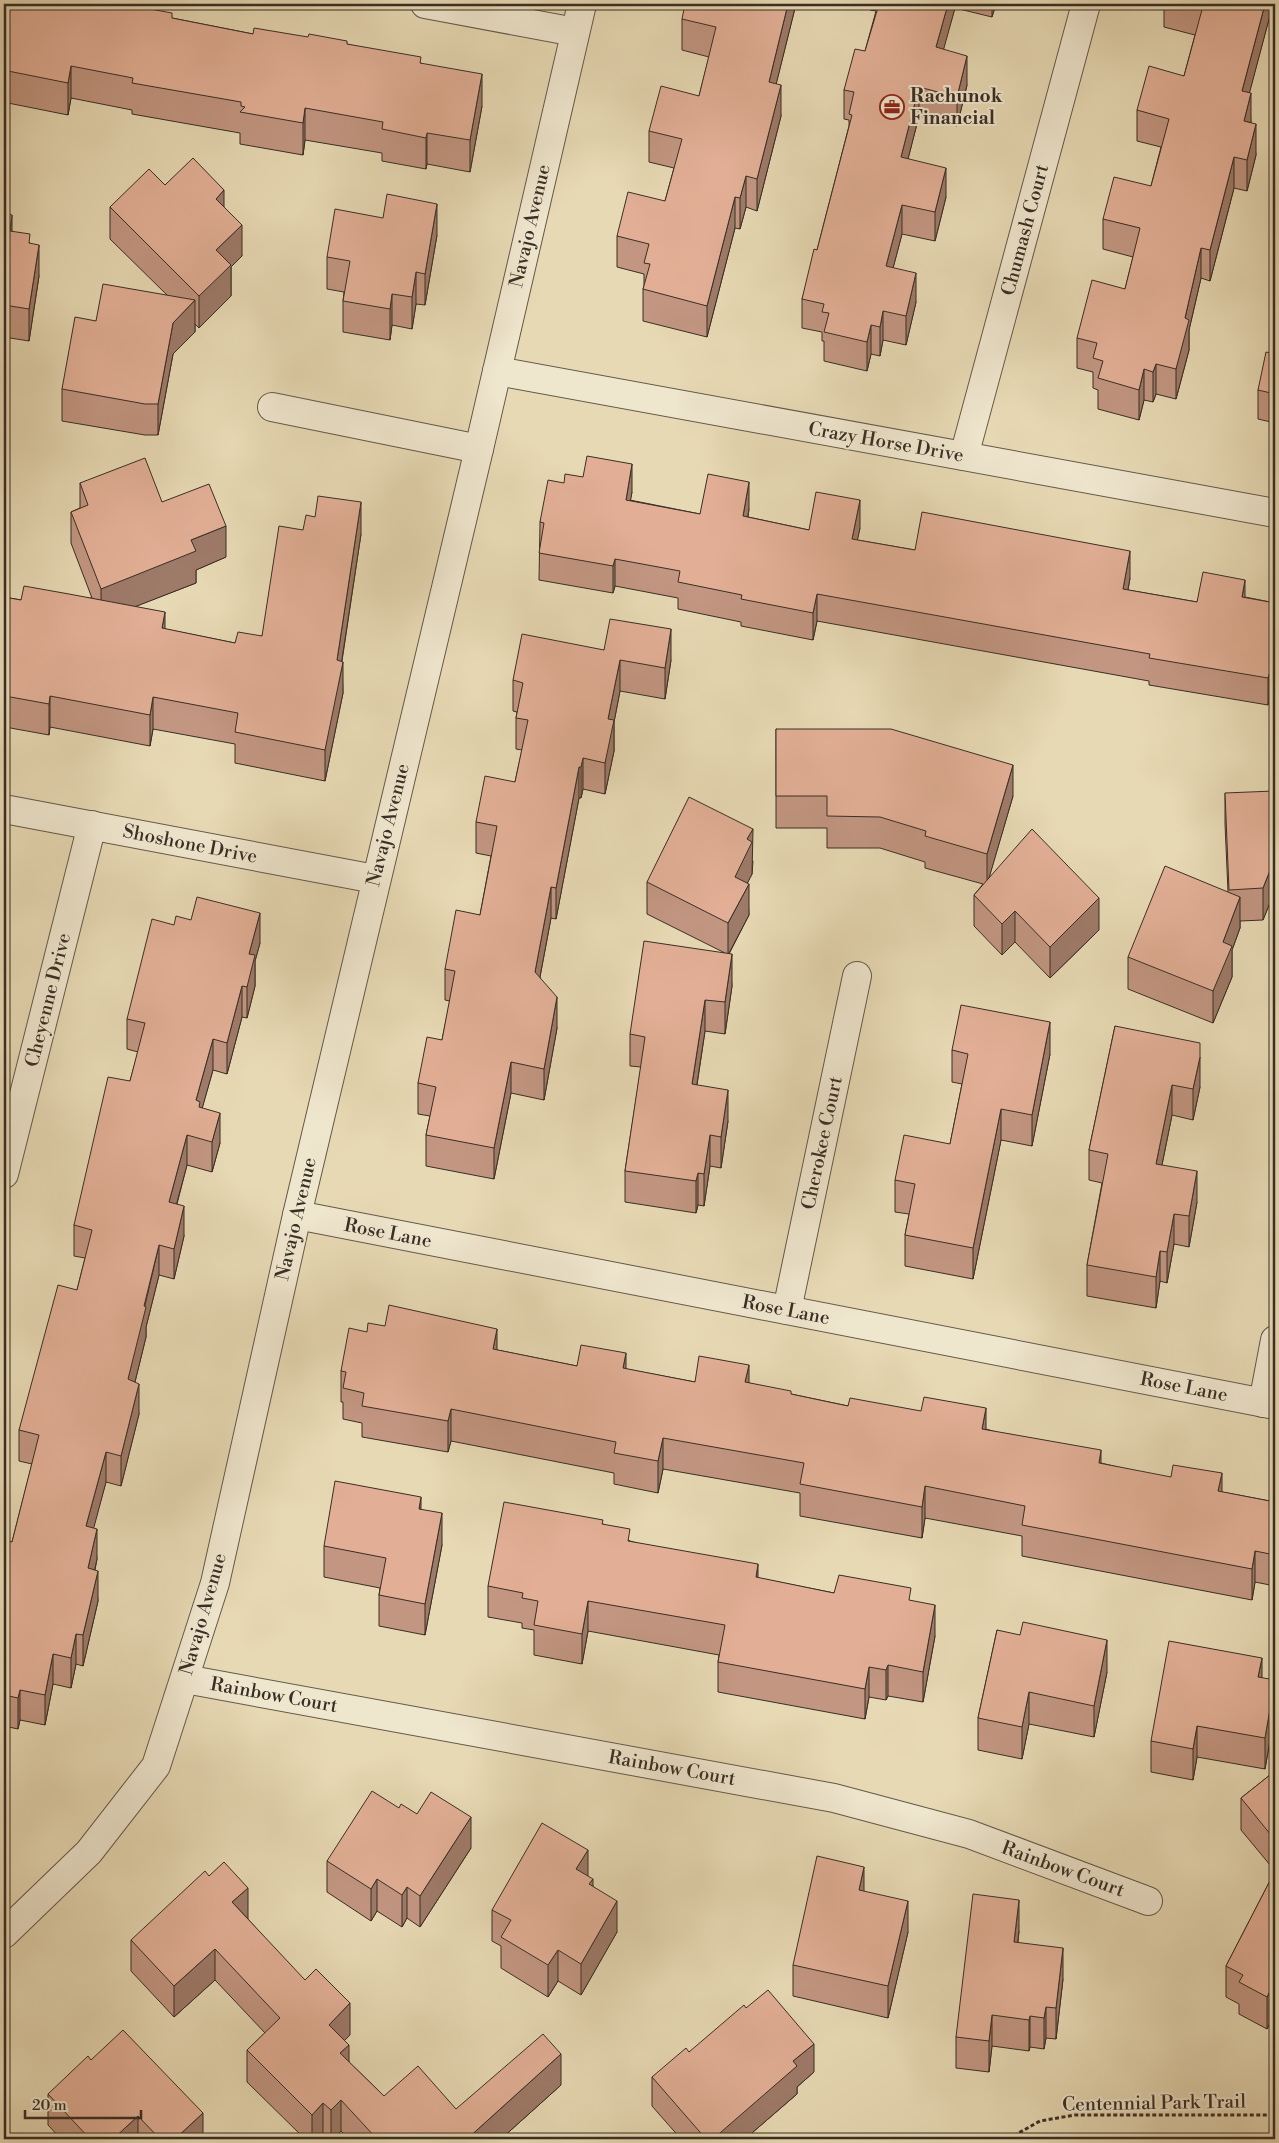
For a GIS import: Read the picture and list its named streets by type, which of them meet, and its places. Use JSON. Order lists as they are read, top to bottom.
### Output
{
  "streets": {
    "street": [
      "Navajo Avenue",
      "Chumash Court",
      "Crazy Horse Drive",
      "Shoshone Drive",
      "Cheyenne Drive",
      "Cherokee Court",
      "Rose Lane",
      "Rainbow Court"
    ],
    "path": ["Centennial Park Trail"]
  },
  "crossings": [
    ["Navajo Avenue", "Crazy Horse Drive"],
    ["Navajo Avenue", "Shoshone Drive"],
    ["Navajo Avenue", "Rose Lane"],
    ["Navajo Avenue", "Rainbow Court"],
    ["Chumash Court", "Crazy Horse Drive"],
    ["Shoshone Drive", "Cheyenne Drive"],
    ["Cherokee Court", "Rose Lane"]
  ],
  "places": {
    "office": ["Rachunok Financial"]
  },
  "scale_bar": "20 m"
}
